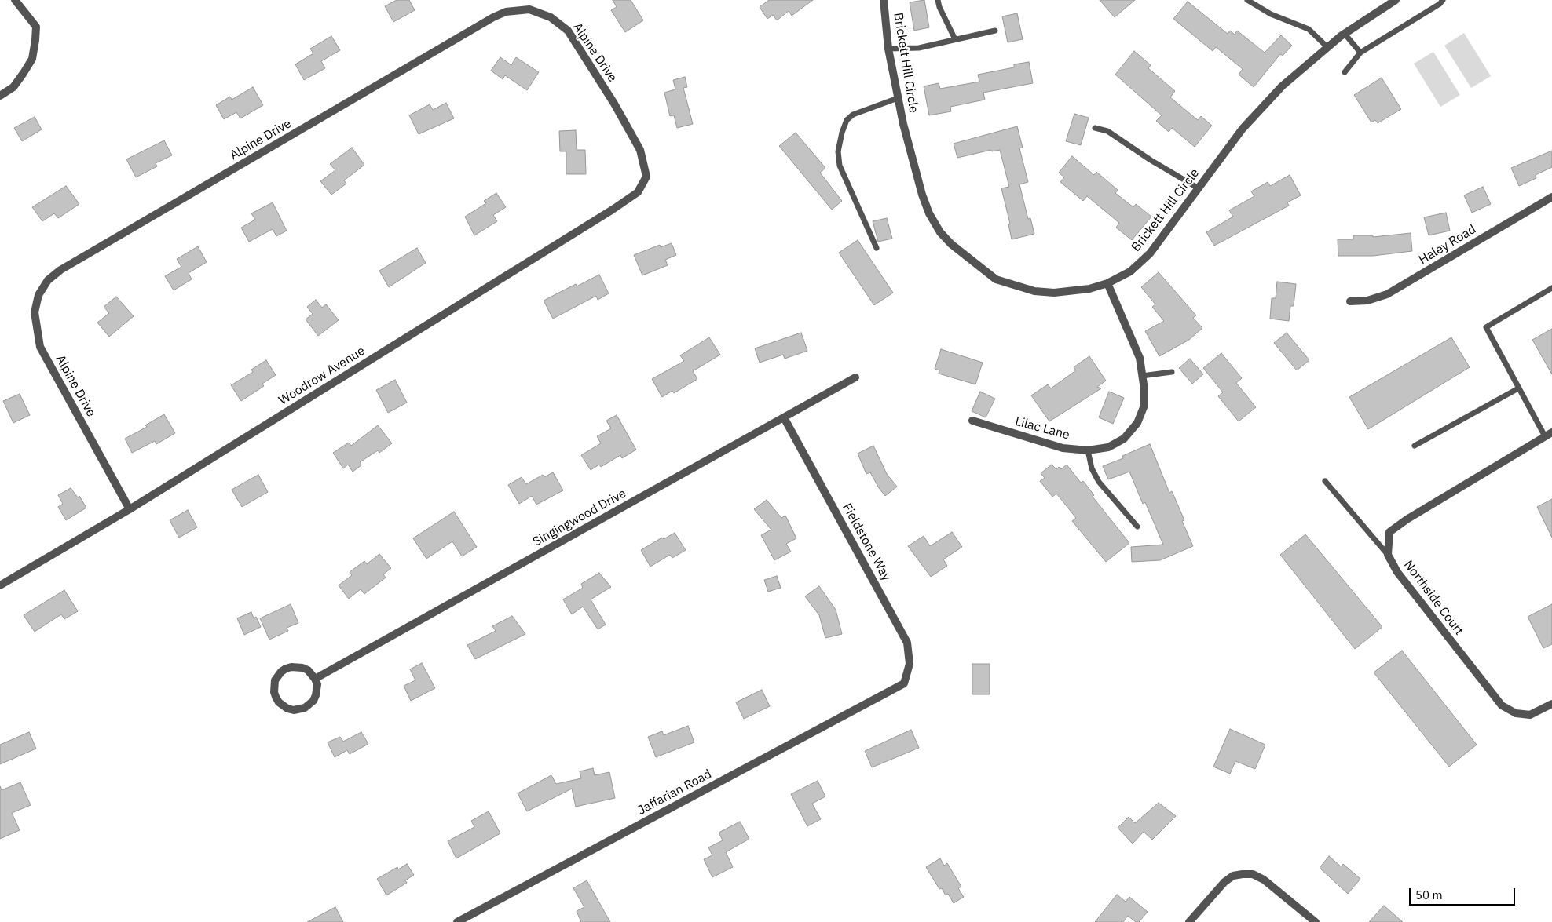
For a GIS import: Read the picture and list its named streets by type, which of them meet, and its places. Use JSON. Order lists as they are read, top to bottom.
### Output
{
  "streets": {
    "street": [
      "Alpine Drive",
      "Brickett Hill Circle",
      "Haley Road",
      "Woodrow Avenue",
      "Lilac Lane",
      "Singingwood Drive",
      "Fieldstone Way",
      "Northside Court",
      "Jaffarian Road"
    ]
  },
  "crossings": [
    ["Alpine Drive", "Woodrow Avenue"],
    ["Brickett Hill Circle", "Lilac Lane"],
    ["Singingwood Drive", "Fieldstone Way"],
    ["Fieldstone Way", "Jaffarian Road"]
  ],
  "scale_bar": "50 m"
}
